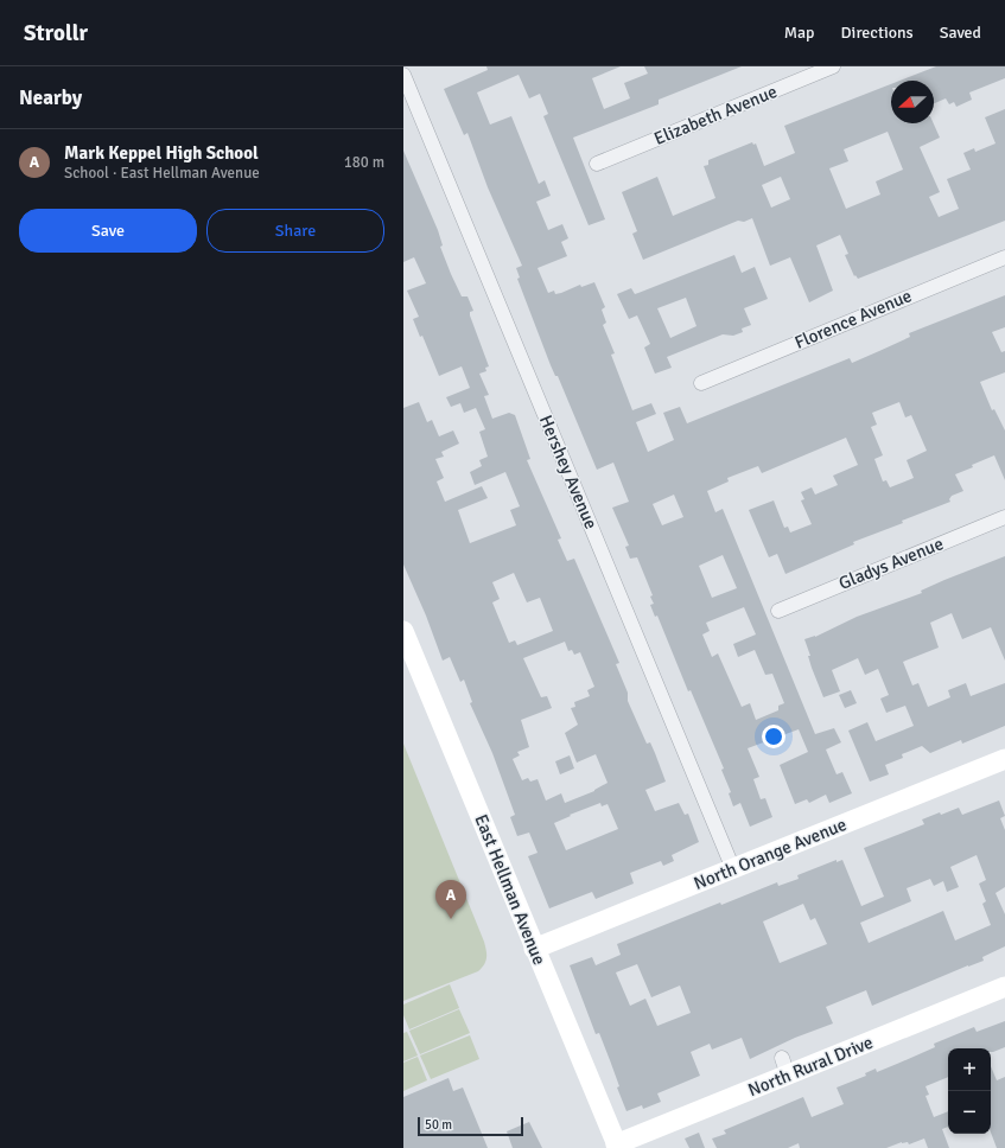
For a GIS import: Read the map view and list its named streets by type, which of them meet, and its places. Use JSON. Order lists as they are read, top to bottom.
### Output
{
  "streets": {
    "street": [
      "Elizabeth Avenue",
      "Florence Avenue",
      "Hershey Avenue",
      "Gladys Avenue",
      "North Orange Avenue",
      "East Hellman Avenue",
      "North Rural Drive"
    ]
  },
  "crossings": [
    ["Hershey Avenue", "North Orange Avenue"],
    ["North Orange Avenue", "East Hellman Avenue"],
    ["East Hellman Avenue", "North Rural Drive"]
  ],
  "scale_bar": "50 m",
  "north": "left",
  "page": {
    "header": "Strollr",
    "nav": ["Map", "Directions", "Saved"],
    "heading": "Nearby",
    "list": [
      {
        "mark": "A",
        "name": "Mark Keppel High School",
        "note": "School · East Hellman Avenue",
        "value": "180 m"
      }
    ],
    "buttons": ["Save", "Share"],
    "pins": "A",
    "map_buttons": ["+", "−"],
    "scale": "50 m"
  }
}
